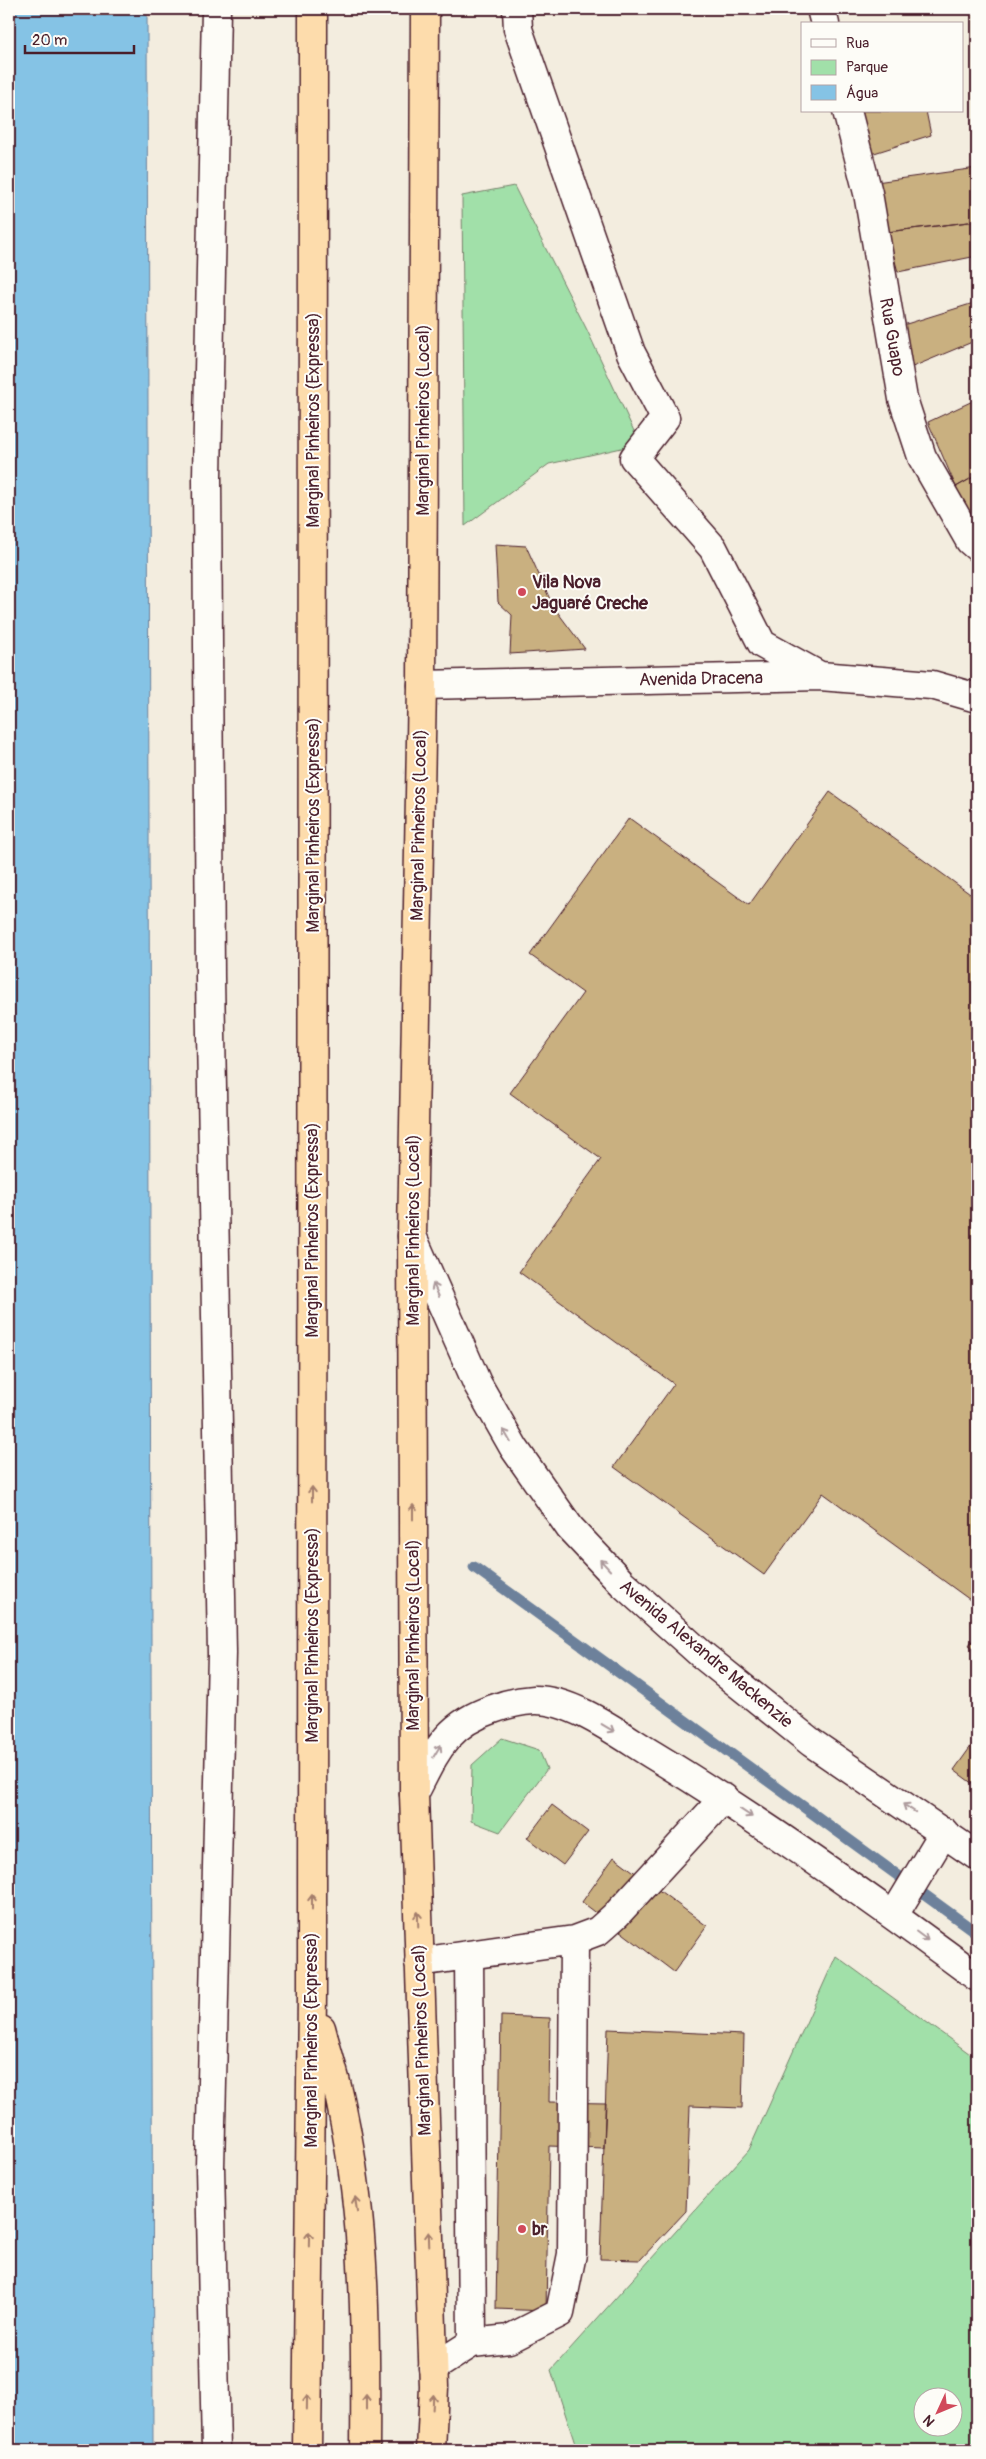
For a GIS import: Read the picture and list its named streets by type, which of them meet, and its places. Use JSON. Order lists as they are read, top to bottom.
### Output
{
  "streets": {
    "highway": ["Marginal Pinheiros (Expressa)", "Marginal Pinheiros (Local)"],
    "street": ["Rua Guapo", "Avenida Dracena", "Avenida Alexandre Mackenzie"]
  },
  "crossings": [
    ["Marginal Pinheiros (Local)", "Avenida Dracena"],
    ["Marginal Pinheiros (Local)", "Avenida Alexandre Mackenzie"]
  ],
  "one_way": ["Marginal Pinheiros (Expressa)", "Avenida Alexandre Mackenzie"],
  "places": ["Vila Nova Jaguaré Creche", "br"],
  "legend": ["Rua", "Parque", "Água"],
  "scale_bar": "20 m",
  "north": "bottom left"
}
